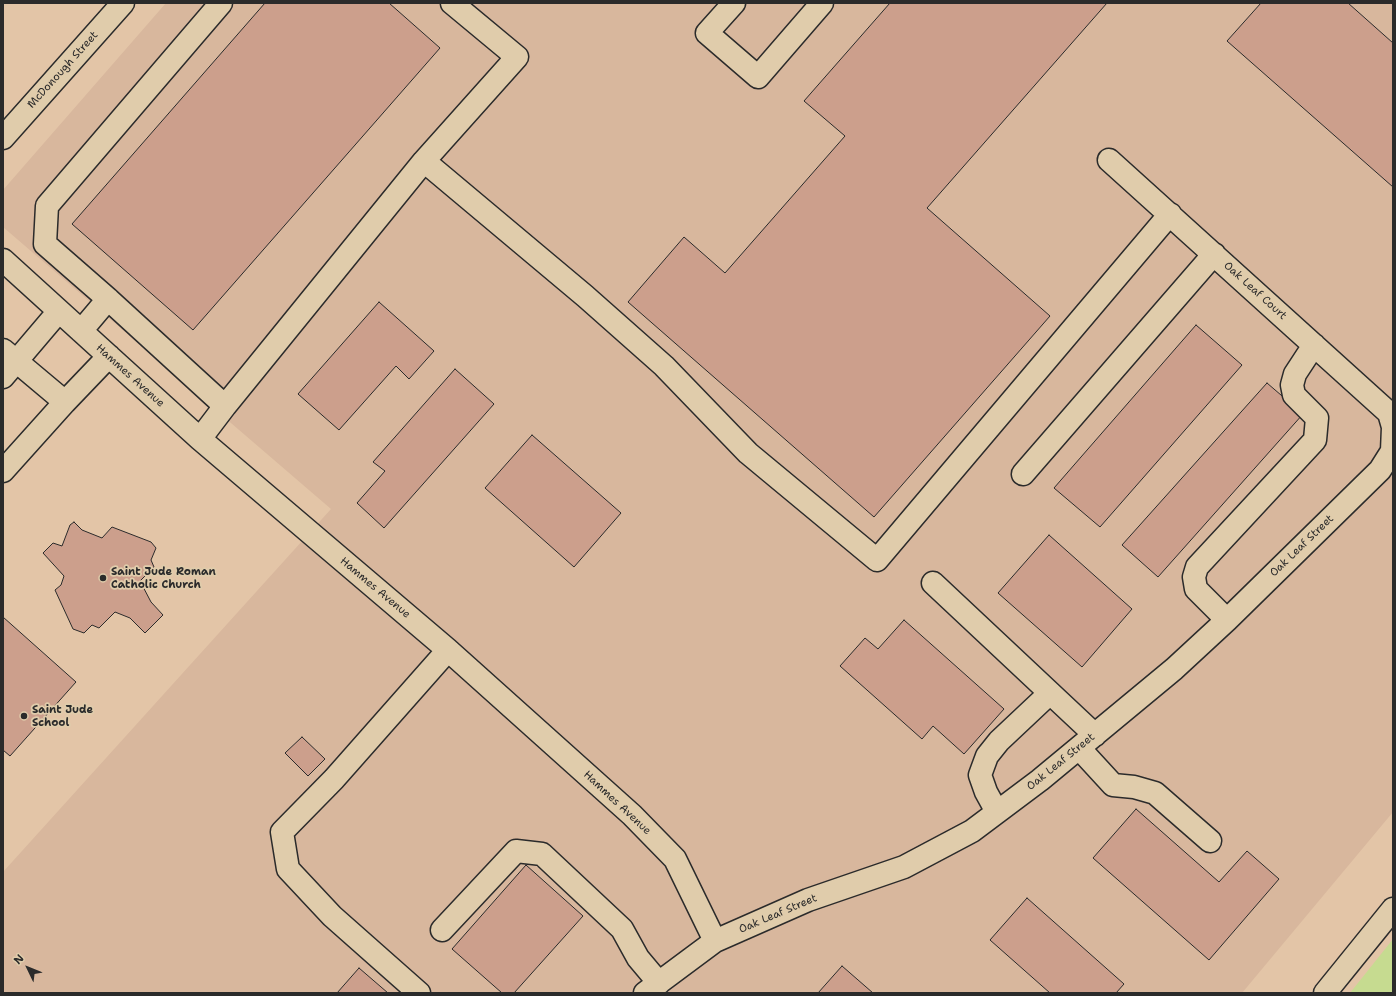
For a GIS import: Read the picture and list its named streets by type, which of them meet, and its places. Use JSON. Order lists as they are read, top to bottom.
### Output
{
  "streets": {
    "main road": [
      "McDonough Street",
      "Oak Leaf Court",
      "Hammes Avenue",
      "Oak Leaf Street"
    ]
  },
  "crossings": [
    ["Oak Leaf Court", "Oak Leaf Street"],
    ["Hammes Avenue", "Oak Leaf Street"]
  ],
  "places": ["Saint Jude Roman Catholic Church", "Saint Jude School"],
  "north": "top left"
}
